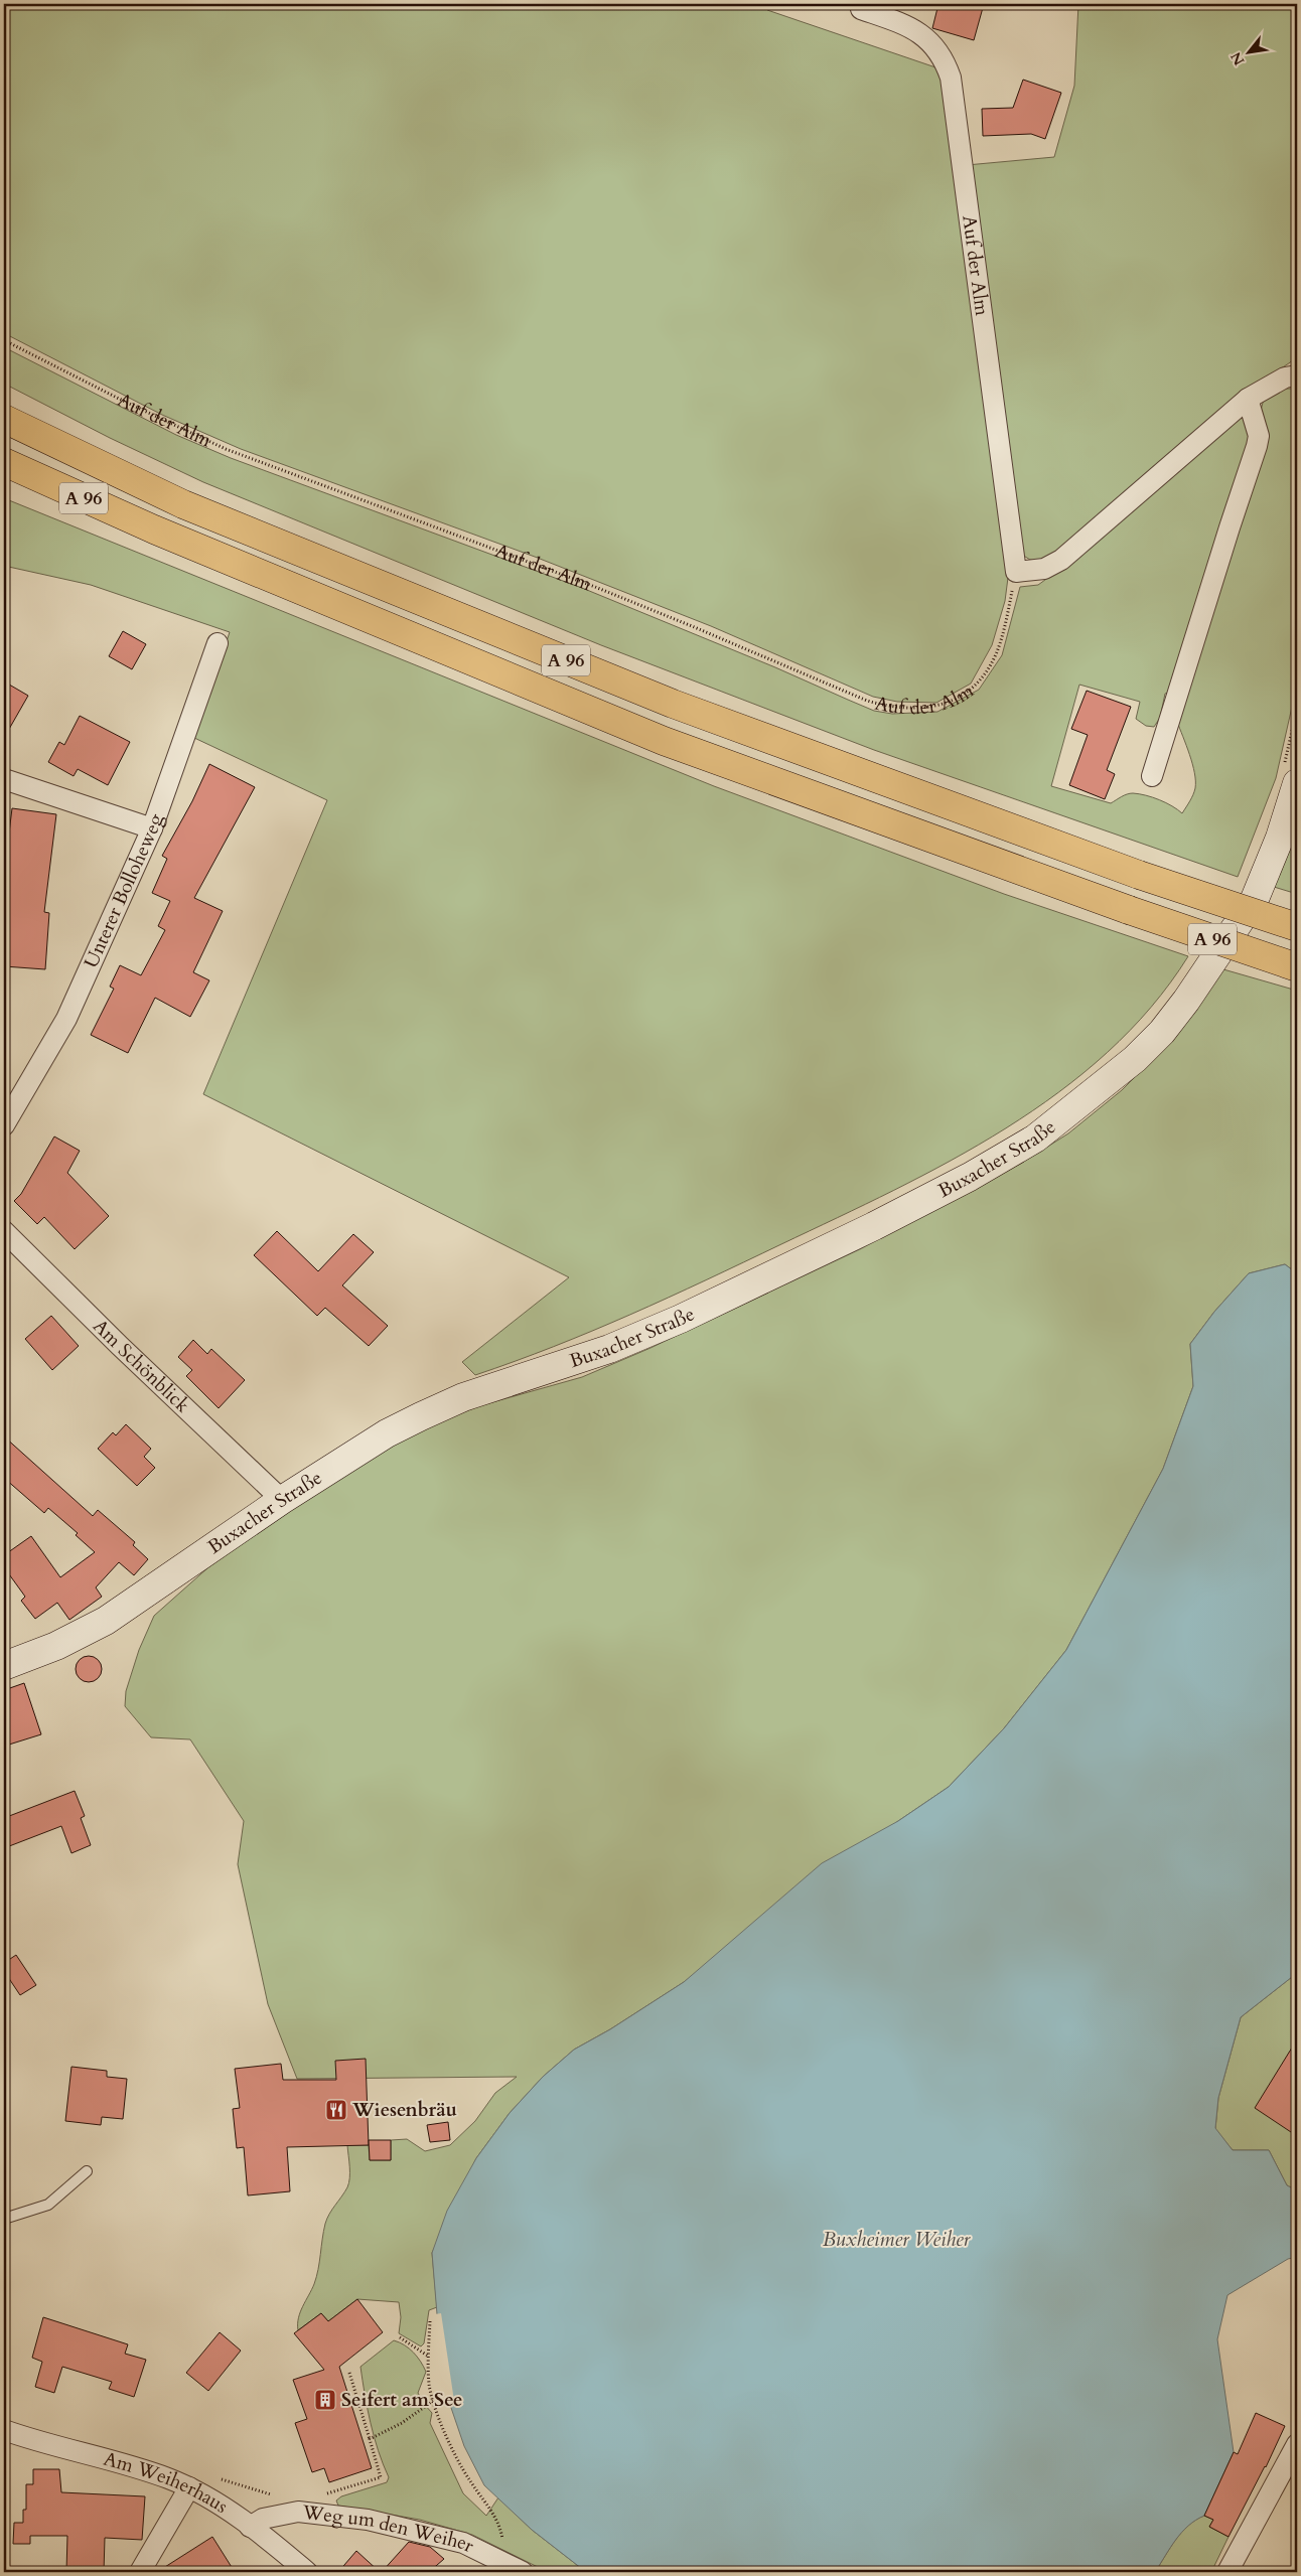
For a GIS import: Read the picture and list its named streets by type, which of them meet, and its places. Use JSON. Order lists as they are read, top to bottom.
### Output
{
  "streets": {
    "highway": ["A 96"],
    "street": [
      "Auf der Alm",
      "Unterer Bolloheweg",
      "Buxacher Straße",
      "Am Schönblick",
      "Am Weiherhaus",
      "Weg um den Weiher"
    ]
  },
  "crossings": [
    ["Buxacher Straße", "Am Schönblick"],
    ["Am Weiherhaus", "Weg um den Weiher"]
  ],
  "water": ["Buxheimer Weiher"],
  "places": {
    "restaurant": ["Wiesenbräu"],
    "building": ["Seifert am See"]
  },
  "north": "bottom left"
}
